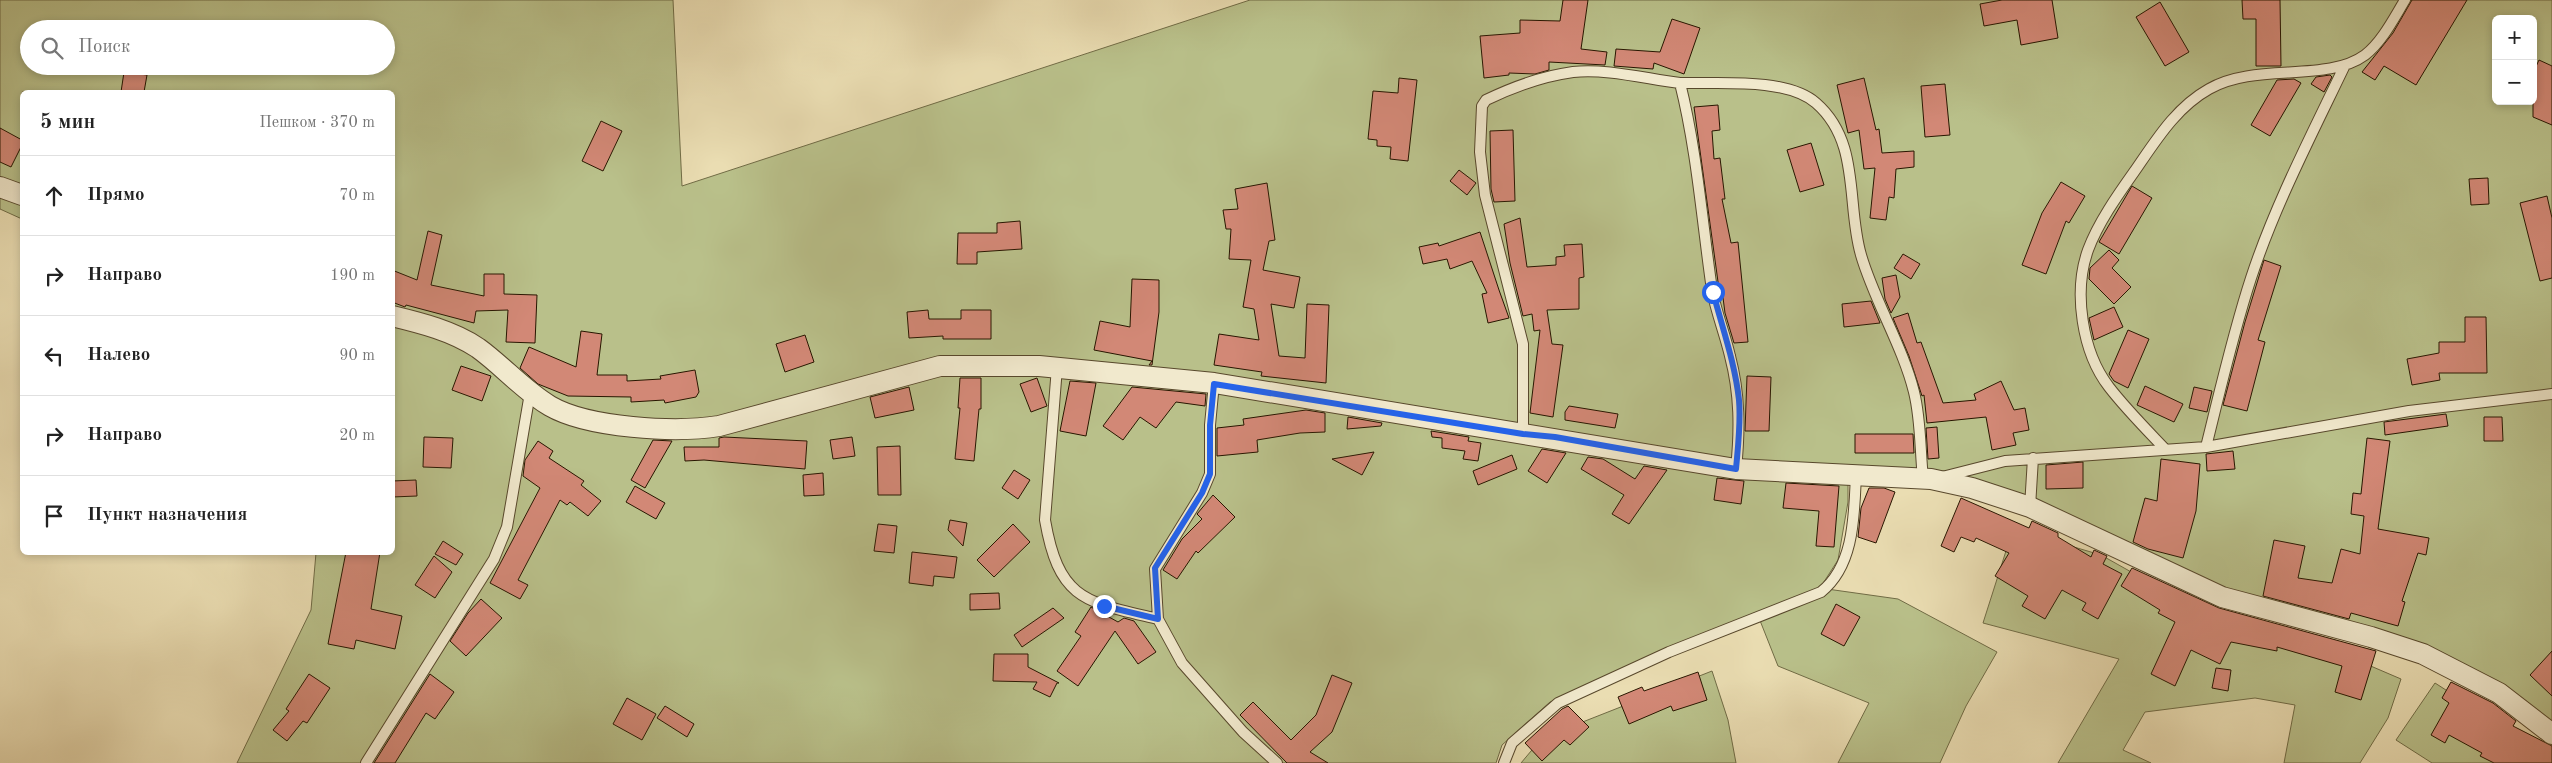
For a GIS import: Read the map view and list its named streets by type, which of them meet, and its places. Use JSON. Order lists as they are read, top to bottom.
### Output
{
  "page": {
    "map_buttons": ["+", "−"],
    "search": "Поиск",
    "heading": ["5 мин", "Пешком · 370 m"],
    "list": [
      ["Прямо", "70 m"],
      ["Направо", "190 m"],
      ["Налево", "90 m"],
      ["Направо", "20 m"],
      "Пункт назначения"
    ]
  }
}
